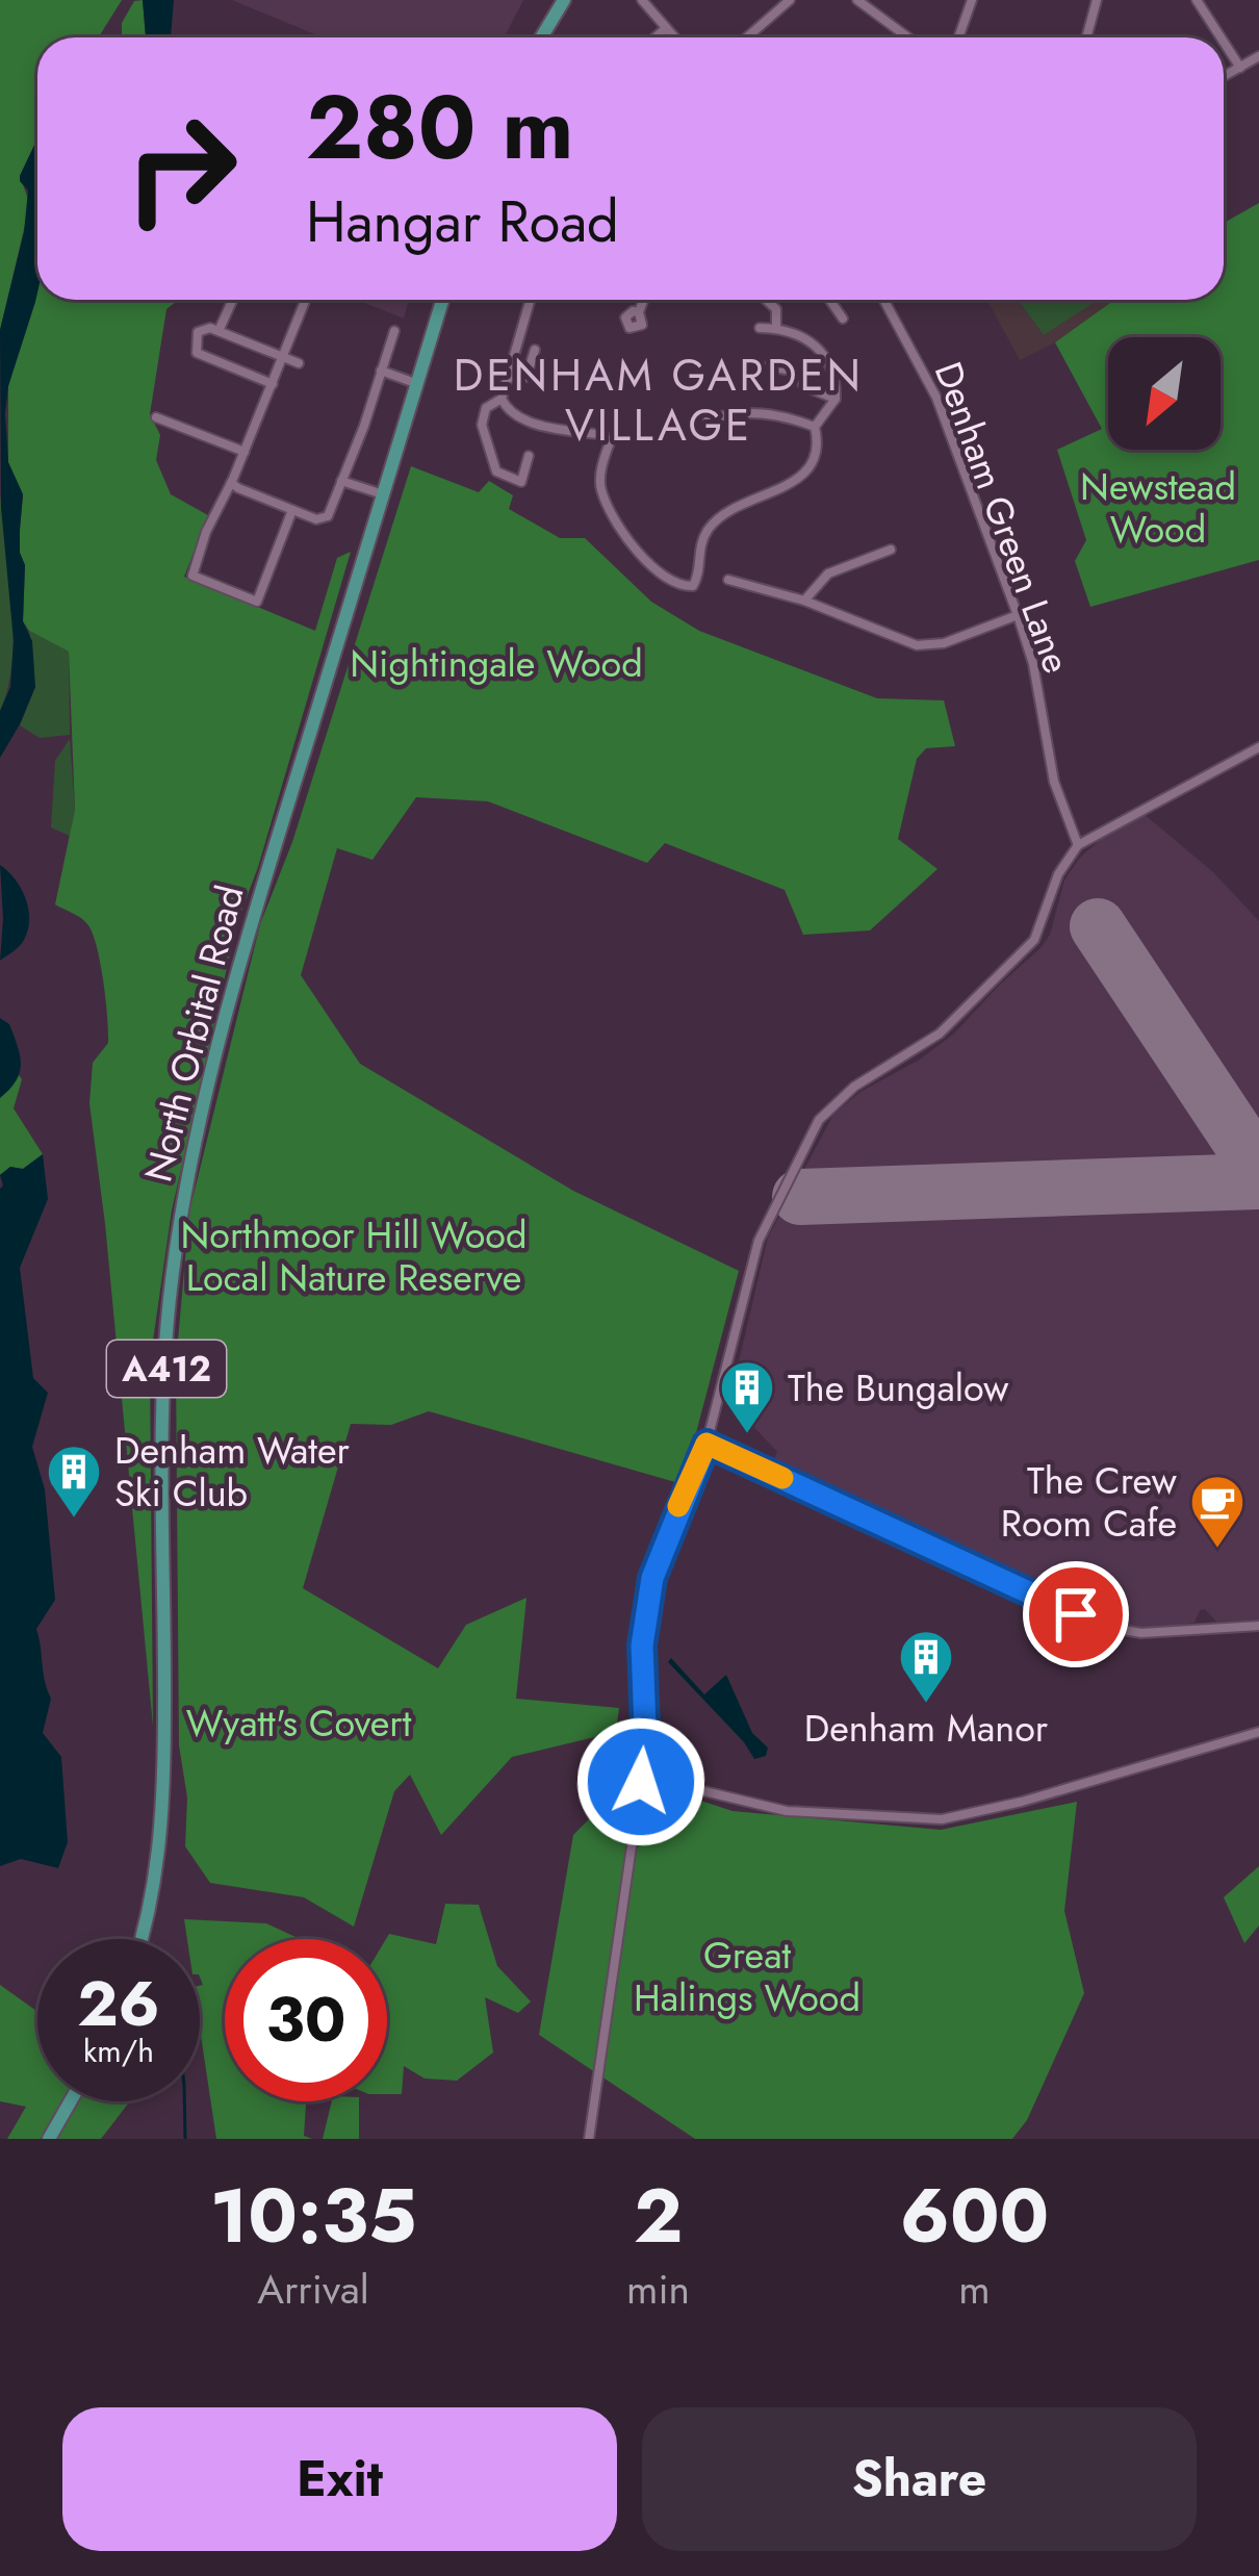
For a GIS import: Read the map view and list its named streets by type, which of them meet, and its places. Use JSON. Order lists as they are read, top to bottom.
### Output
{
  "streets": {
    "main road": ["North Orbital Road", "A412"],
    "street": ["Denham Green Lane"]
  },
  "districts": ["DENHAM GARDEN VILLAGE"],
  "parks": [
    "Newstead Wood",
    "Nightingale Wood",
    "Northmoor Hill Wood Local Nature Reserve",
    "Wyatt's Covert",
    "Great Halings Wood"
  ],
  "places": {
    "building": ["The Bungalow", "Denham Water Ski Club", "Denham Manor"],
    "cafe": ["The Crew Room Cafe"]
  },
  "north": "bottom left",
  "page": {
    "turn": ["280 m", "Hangar Road"],
    "speed": "26 km/h",
    "limit": "30",
    "eta": [
      "10:35",
      "Arrival",
      "2",
      "min",
      "600",
      "m"
    ],
    "buttons": ["Exit", "Share"]
  }
}
